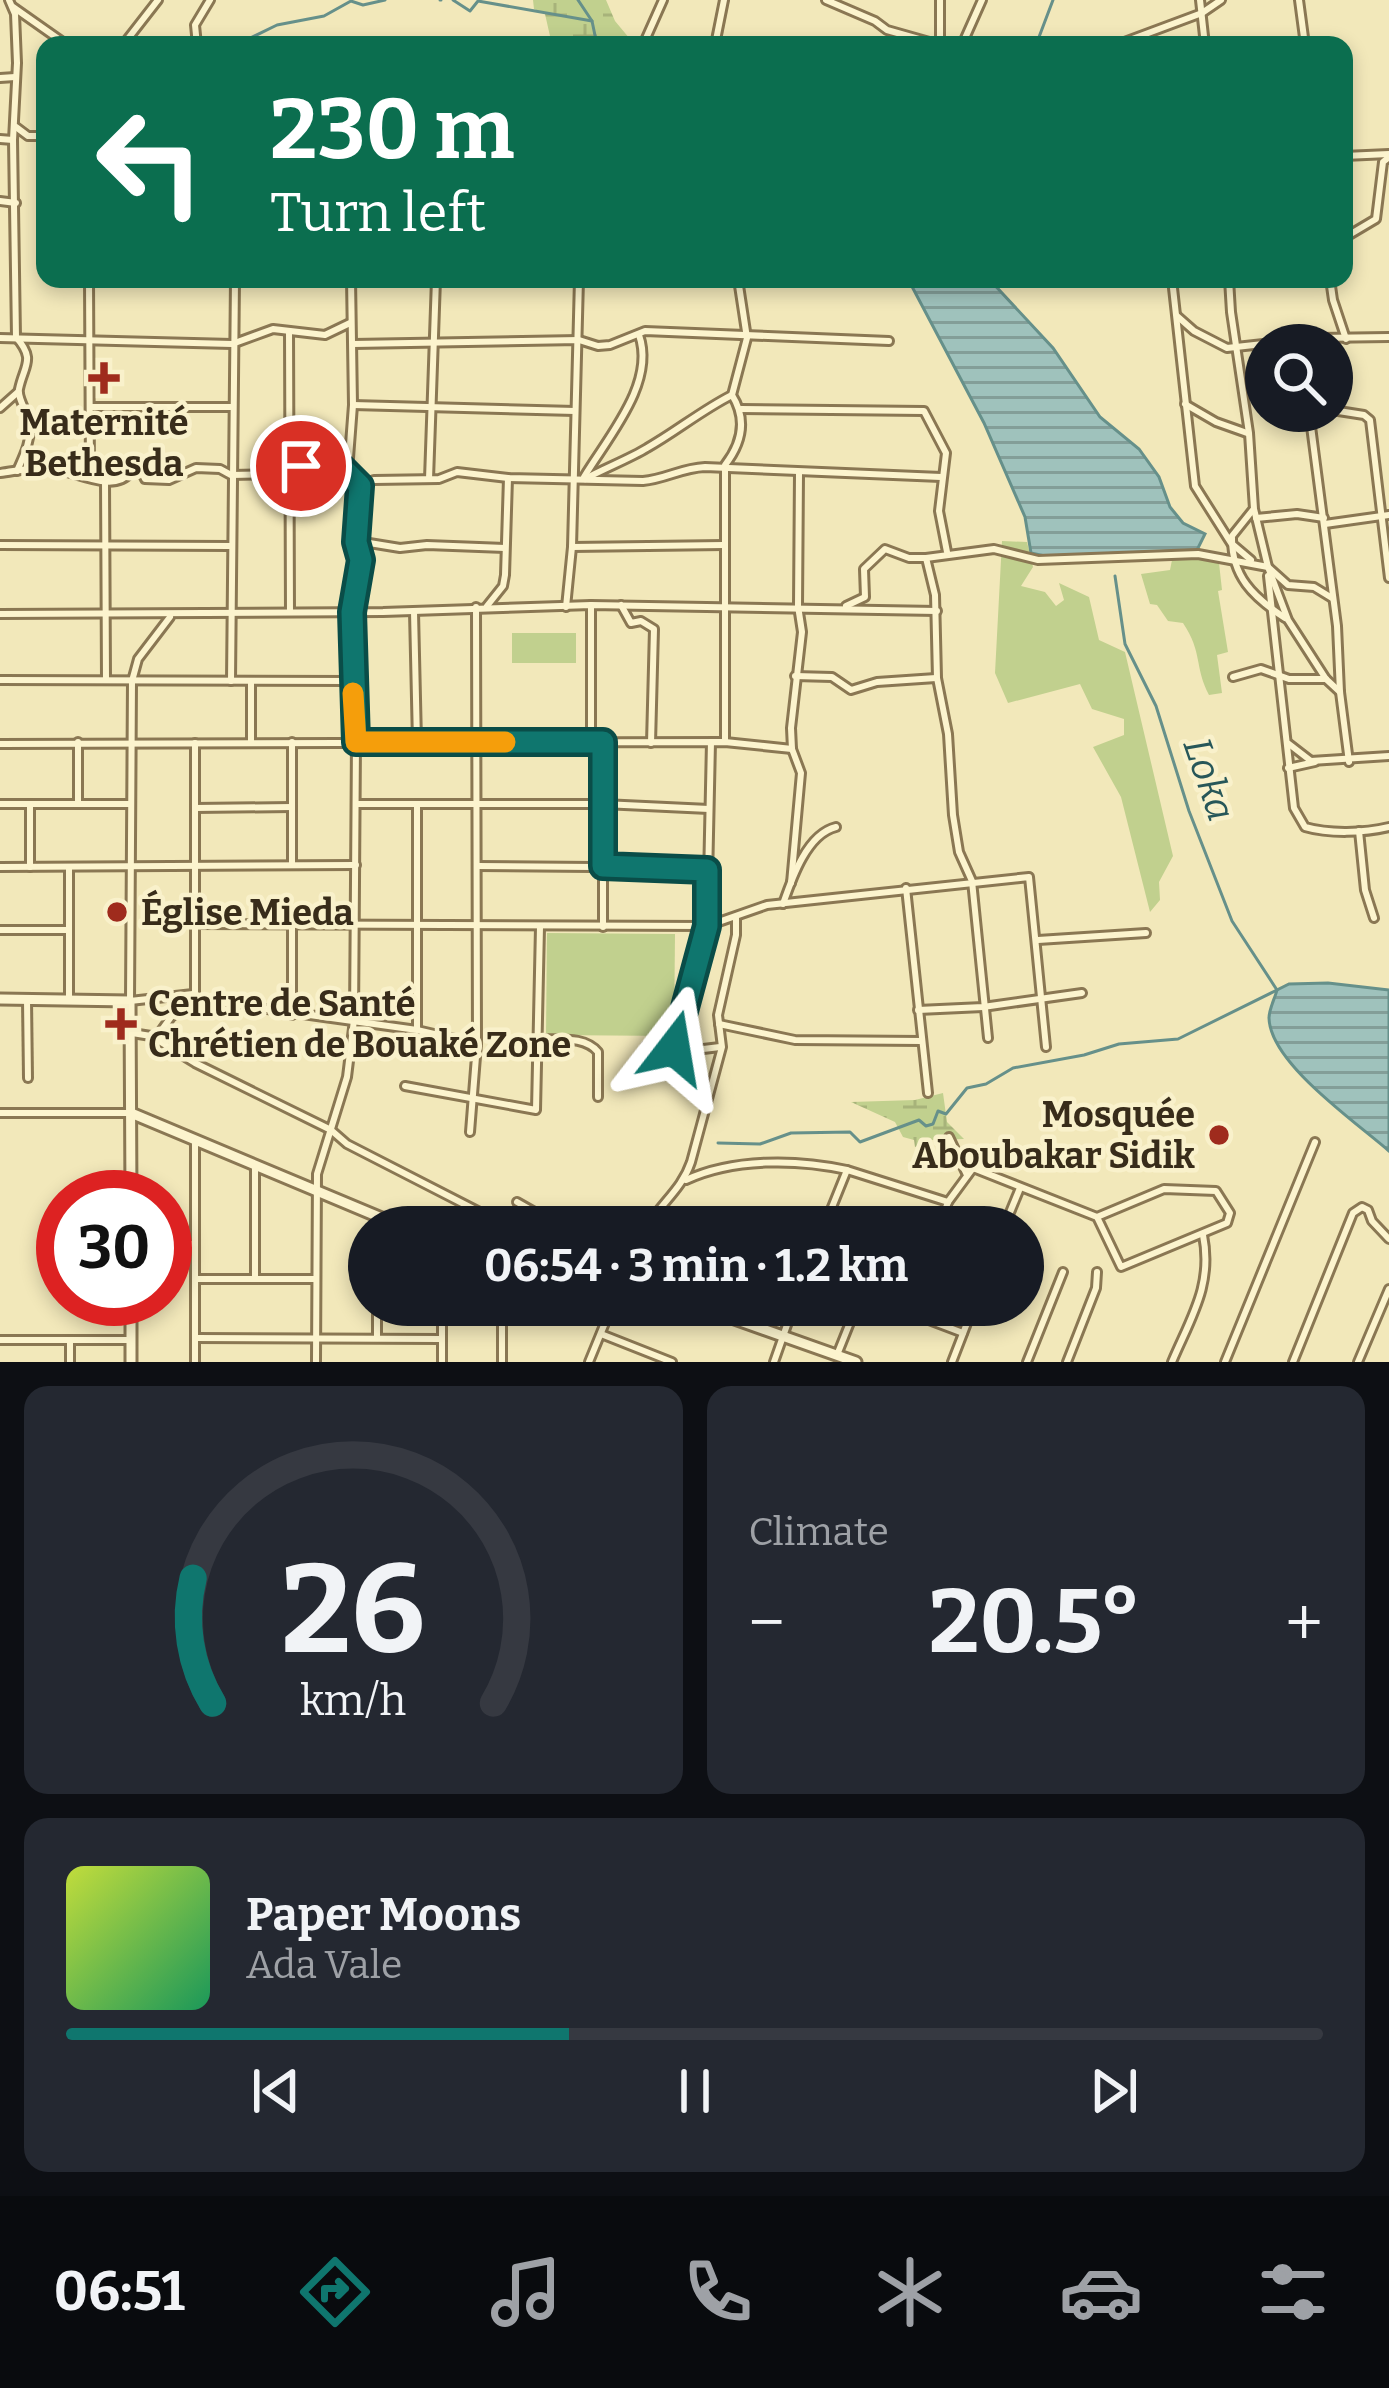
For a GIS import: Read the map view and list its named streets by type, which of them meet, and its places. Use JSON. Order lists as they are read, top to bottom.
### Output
{
  "water": ["Loka"],
  "places": {
    "health": ["Maternité Bethesda", "Centre de Santé Chrétien de Bouaké Zone"],
    "other": ["Église Mieda", "Mosquée Aboubakar Sidik"]
  },
  "page": {
    "turn": ["230 m", "Turn left"],
    "limit": "30",
    "trip": "06:54 · 3 min · 1.2 km",
    "tile": "Climate",
    "heat": ["−", "20.5°", "+"],
    "song": ["Paper Moons", "Ada Vale"],
    "tabs": "06:51",
    "gauge": ["26", "km/h"]
  }
}
